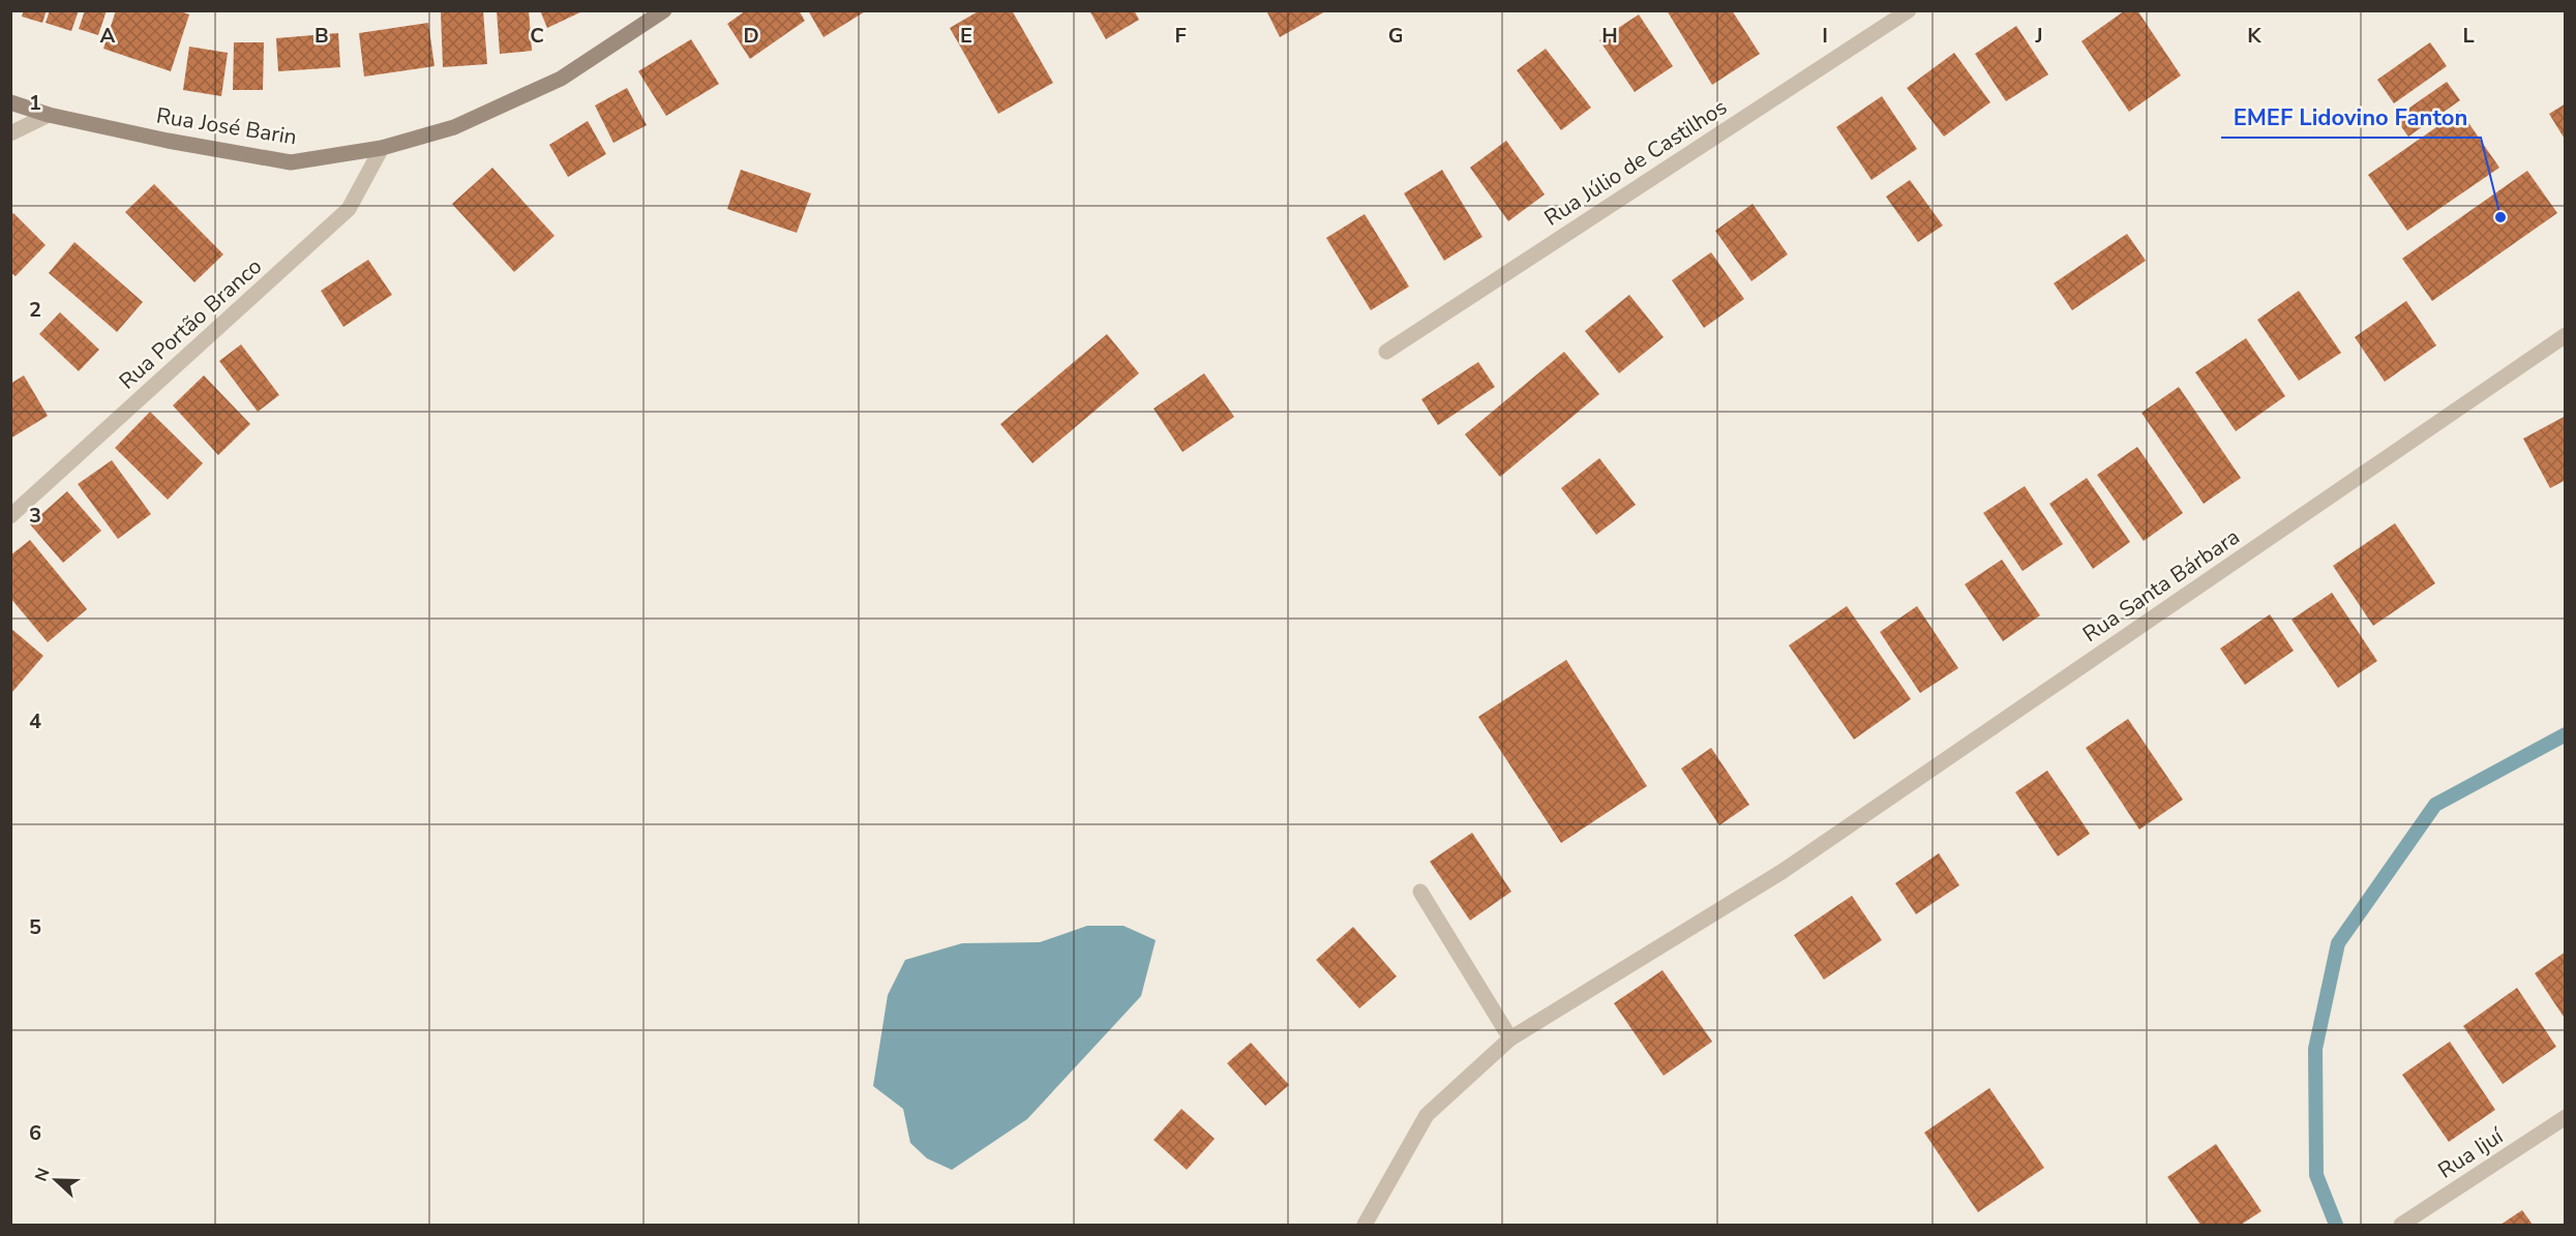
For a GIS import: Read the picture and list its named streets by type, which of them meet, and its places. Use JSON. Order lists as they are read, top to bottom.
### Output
{
  "streets": {
    "main road": ["Rua José Barin"],
    "street": [
      "Rua Júlio de Castilhos",
      "Rua Portão Branco",
      "Rua Santa Bárbara",
      "Rua Ijuí"
    ]
  },
  "crossings": [
    ["Rua José Barin", "Rua Portão Branco"]
  ],
  "places": ["EMEF Lidovino Fanton"],
  "north": "left",
  "grid": {
    "columns": [
      "A",
      "B",
      "C",
      "D",
      "E",
      "F",
      "G",
      "H",
      "I",
      "J",
      "K",
      "L"
    ],
    "rows": [
      "1",
      "2",
      "3",
      "4",
      "5",
      "6"
    ]
  }
}
